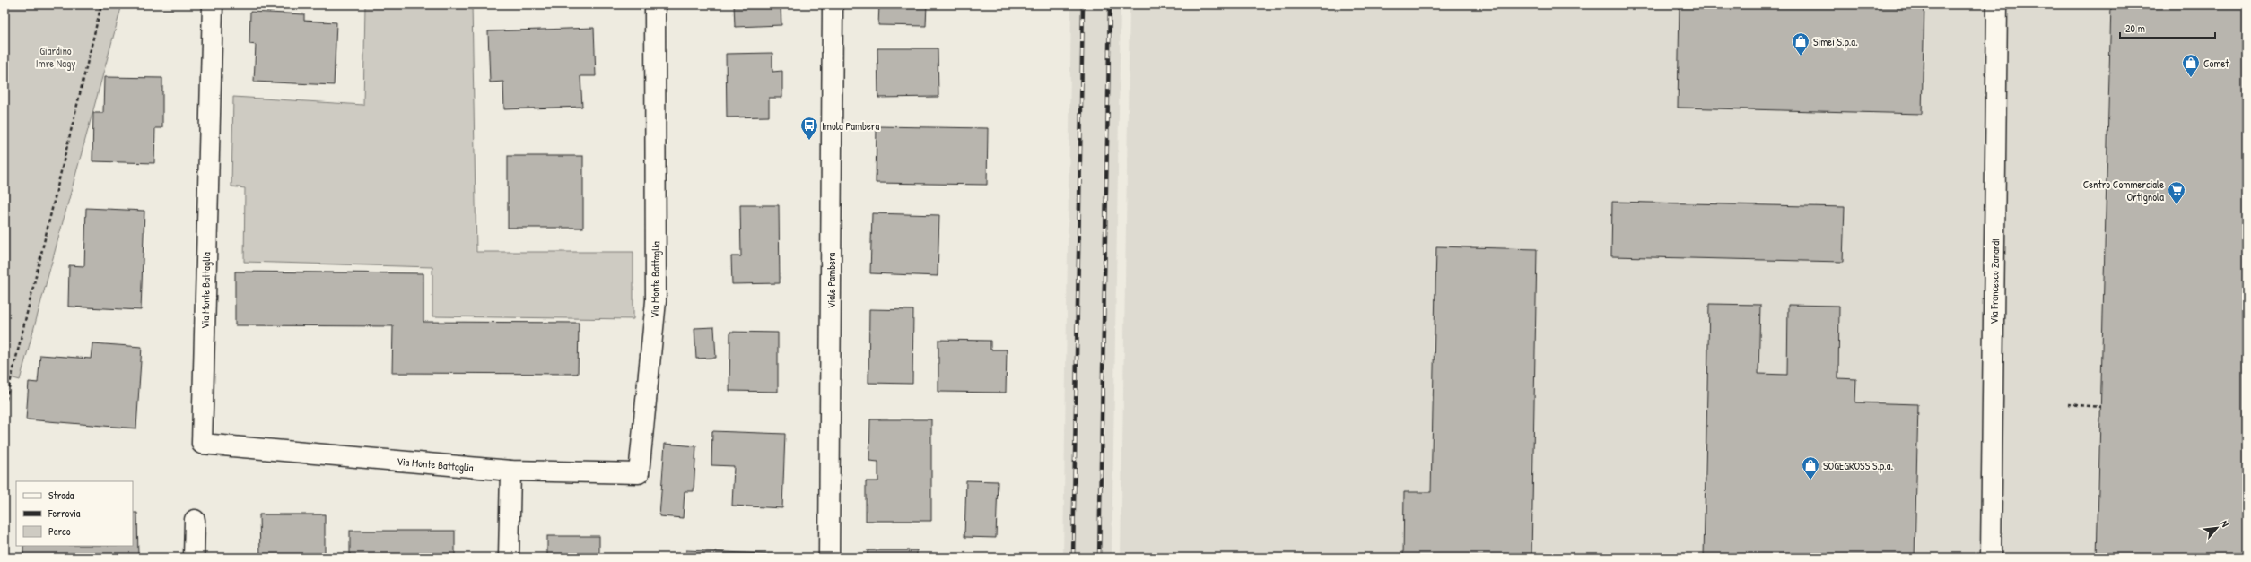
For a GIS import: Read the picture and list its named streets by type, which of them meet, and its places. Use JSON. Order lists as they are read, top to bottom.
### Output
{
  "streets": {
    "street": ["Via Monte Battaglia", "Viale Pambera", "Via Francesco Zanardi"]
  },
  "parks": ["Giardino Imre Nagy"],
  "places": {
    "shop": ["Simei S.p.a.", "Comet", "SOGEGROSS S.p.a."],
    "bus stop": ["Imola Pambera"],
    "supermarket": ["Centro Commerciale Ortignola"]
  },
  "legend": ["Strada", "Ferrovia", "Parco"],
  "scale_bar": "20 m",
  "north": "top right"
}
